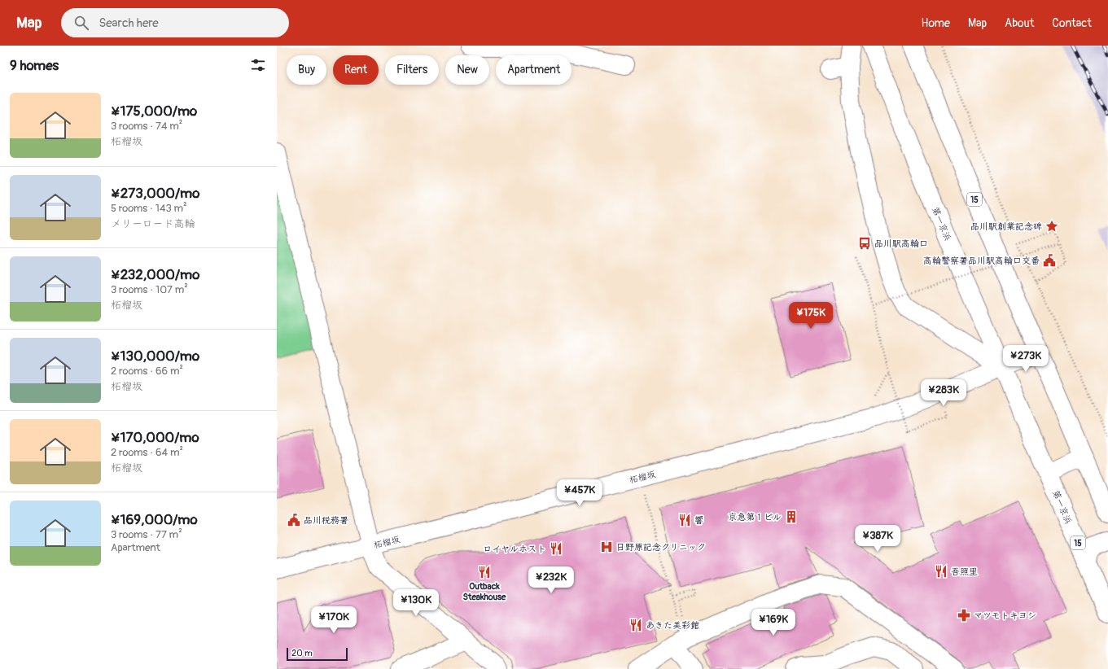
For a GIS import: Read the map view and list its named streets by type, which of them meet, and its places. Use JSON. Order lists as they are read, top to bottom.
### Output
{
  "streets": {
    "main road": ["15", "第一京浜", "柘榴坂"]
  },
  "crossings": [
    ["15", "第一京浜"],
    ["15", "柘榴坂"],
    ["第一京浜", "柘榴坂"]
  ],
  "places": {
    "place": ["品川駅創業記念碑"],
    "bus stop": ["品川駅高輪口"],
    "public building": ["高輪警察署品川駅高輪口交番", "品川税務署"],
    "building": ["京急第１ビル"],
    "restaurant": [
      "響",
      "ロイヤルホスト",
      "吾照里",
      "Outback Steakhouse",
      "あきた美彩館"
    ],
    "hospital": ["日野原記念クリニック"],
    "pharmacy": ["マツモトキヨシ"]
  },
  "scale_bar": "20 m",
  "page": {
    "header": "Map",
    "search": "Search here",
    "nav": [
      "Home",
      "Map",
      "About",
      "Contact"
    ],
    "heading": "9 homes",
    "chip": [
      "Buy",
      "Rent",
      "Filters",
      "New",
      "Apartment"
    ],
    "list": [
      {
        "name": "¥175,000/mo",
        "note": "3 rooms · 74 m² · 柘榴坂"
      },
      {
        "name": "¥273,000/mo",
        "note": "5 rooms · 143 m² · メリーロード高輪"
      },
      {
        "name": "¥232,000/mo",
        "note": "3 rooms · 107 m² · 柘榴坂"
      },
      {
        "name": "¥130,000/mo",
        "note": "2 rooms · 66 m² · 柘榴坂"
      },
      {
        "name": "¥170,000/mo",
        "note": "2 rooms · 64 m² · 柘榴坂"
      },
      {
        "name": "¥169,000/mo",
        "note": "3 rooms · 77 m² · Apartment"
      }
    ],
    "price": [
      "¥175K",
      "¥273K",
      "¥283K",
      "¥457K",
      "¥387K",
      "¥232K",
      "¥130K",
      "¥170K",
      "¥169K"
    ],
    "scale": "20 m"
  }
}
